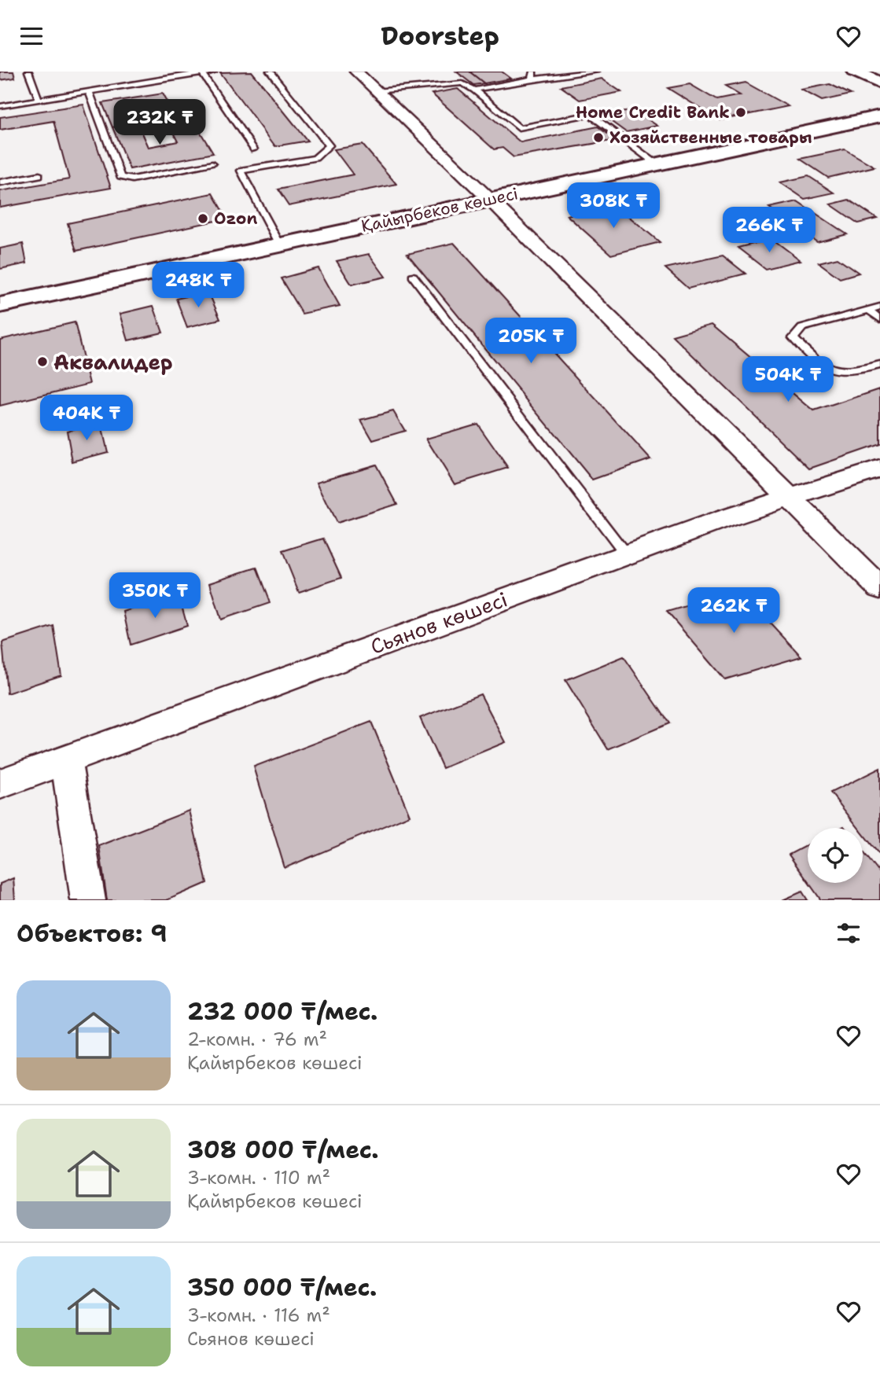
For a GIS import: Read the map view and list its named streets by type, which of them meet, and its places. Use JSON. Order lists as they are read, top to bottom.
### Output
{
  "streets": {
    "main road": ["Қайырбеков көшесі"],
    "street": ["Сьянов көшесі"]
  },
  "places": [
    "Home Credit Bank",
    "Хозяйственные товары",
    "Ozon",
    "Аквалидер"
  ],
  "page": {
    "header": "Doorstep",
    "price": [
      "232K ₸",
      "308K ₸",
      "266K ₸",
      "248K ₸",
      "205K ₸",
      "504K ₸",
      "404K ₸",
      "350K ₸",
      "262K ₸"
    ],
    "heading": "Объектов: 9",
    "list": [
      {
        "name": "232 000 ₸/мес.",
        "note": "2-комн. · 76 m² · Қайырбеков көшесі"
      },
      {
        "name": "308 000 ₸/мес.",
        "note": "3-комн. · 110 m² · Қайырбеков көшесі"
      },
      {
        "name": "350 000 ₸/мес.",
        "note": "3-комн. · 116 m² · Сьянов көшесі"
      }
    ]
  }
}
